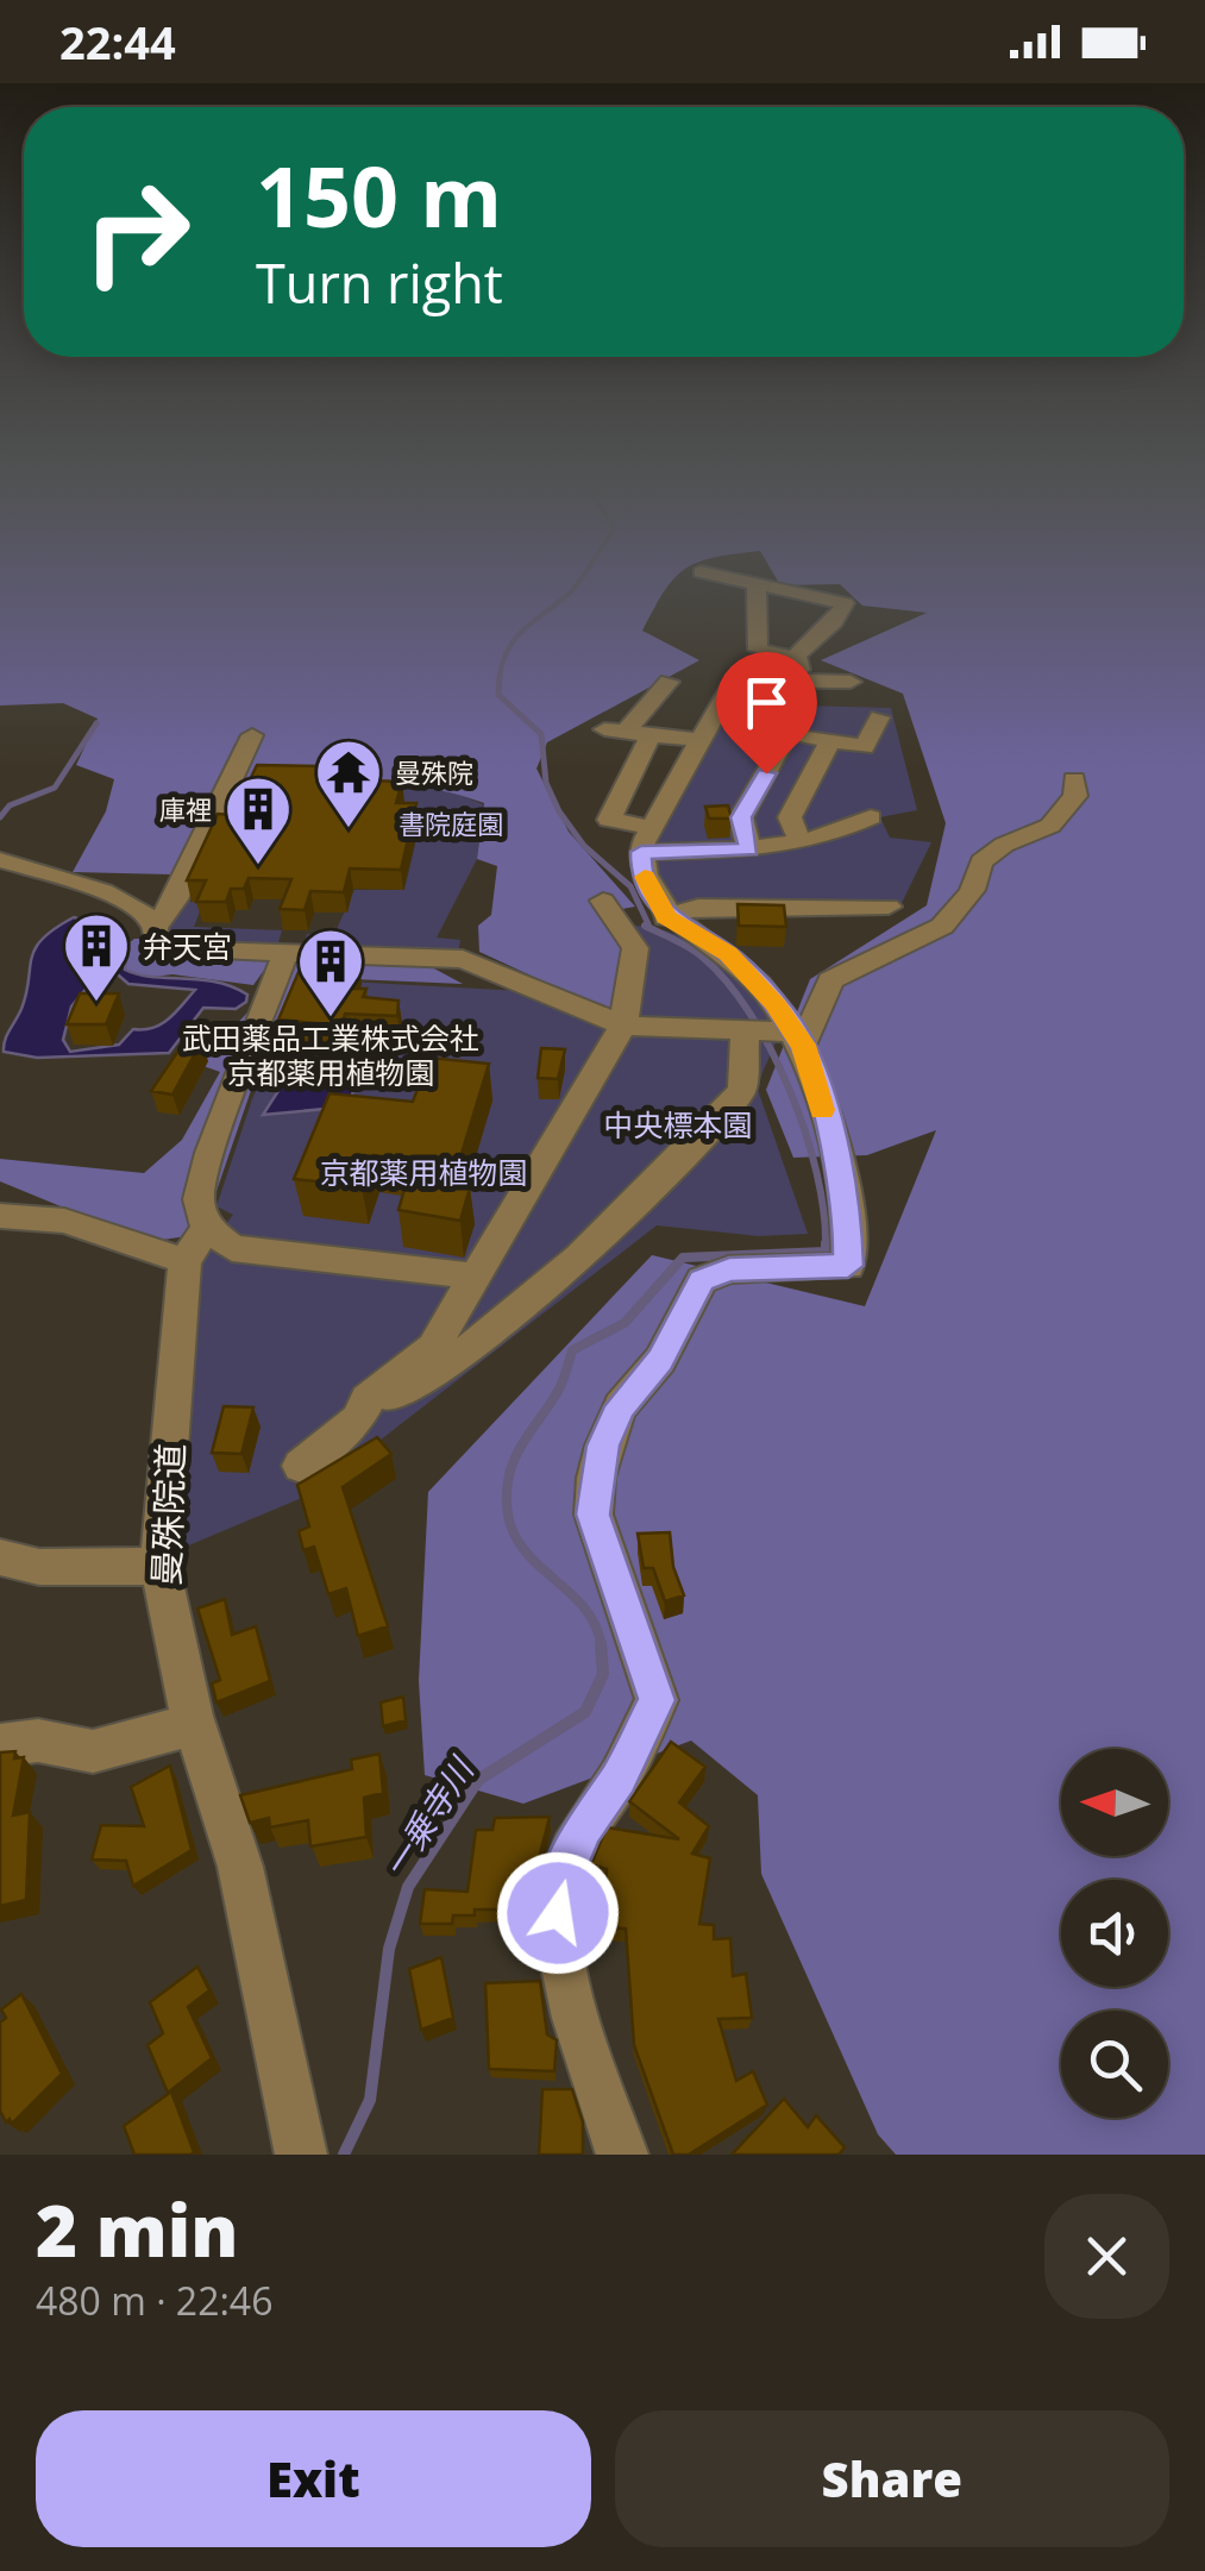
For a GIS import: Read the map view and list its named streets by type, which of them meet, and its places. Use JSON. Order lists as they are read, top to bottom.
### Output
{
  "streets": {
    "street": ["曼殊院道"]
  },
  "water": ["一乗寺川"],
  "parks": ["書院庭園", "中央標本園", "京都薬用植物園"],
  "places": {
    "temple": ["曼殊院"],
    "building": ["庫裡", "弁天宮", "武田薬品工業株式会社 京都薬用植物園"]
  },
  "north": "left",
  "page": {
    "status": "22:44",
    "turn": ["150 m", "Turn right"],
    "heading": ["2 min", "480 m · 22:46"],
    "buttons": ["Exit", "Share"]
  }
}
